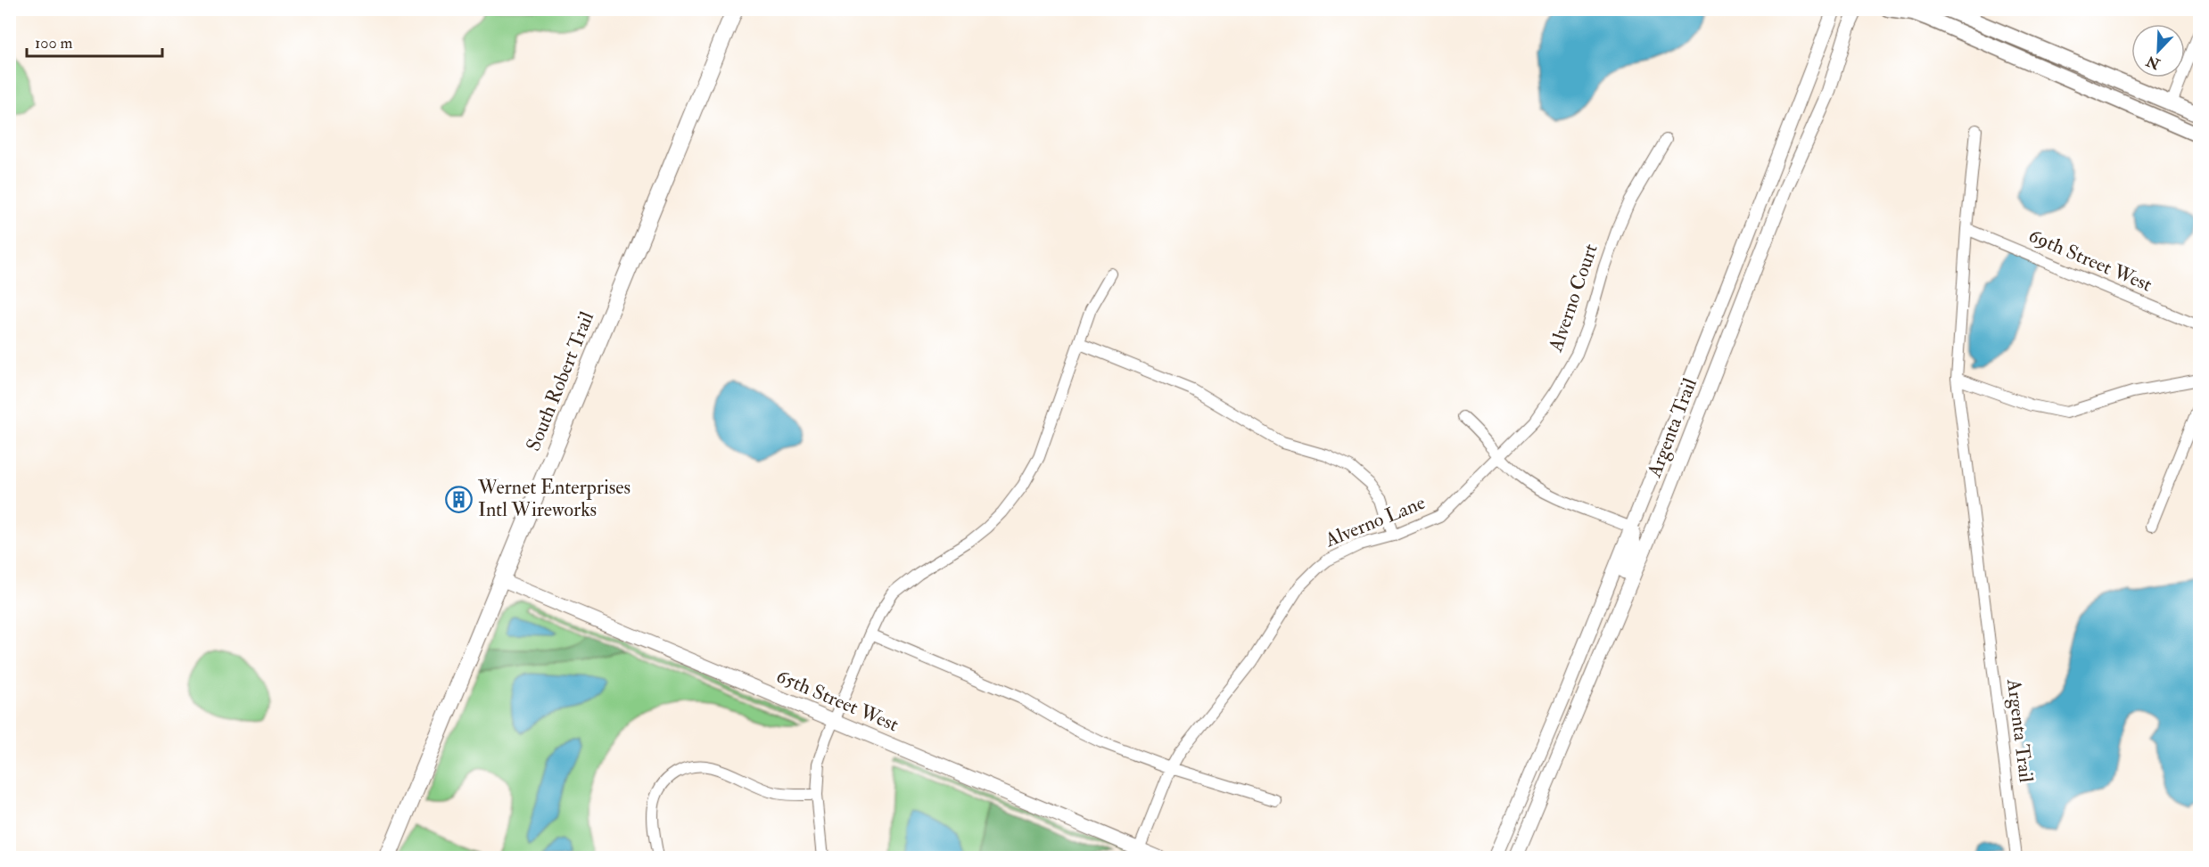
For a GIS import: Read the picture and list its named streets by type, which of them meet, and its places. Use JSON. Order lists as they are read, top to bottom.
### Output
{
  "streets": {
    "main road": ["South Robert Trail"],
    "street": [
      "69th Street West",
      "Alverno Court",
      "Argenta Trail",
      "Alverno Lane",
      "65th Street West"
    ]
  },
  "crossings": [
    ["69th Street West", "Argenta Trail"],
    ["Alverno Court", "Alverno Lane"],
    ["South Robert Trail", "65th Street West"],
    ["Alverno Lane", "65th Street West"]
  ],
  "places": {
    "building": ["Wernet Enterprises Intl Wireworks"]
  },
  "scale_bar": "100 m",
  "north": "bottom left"
}
